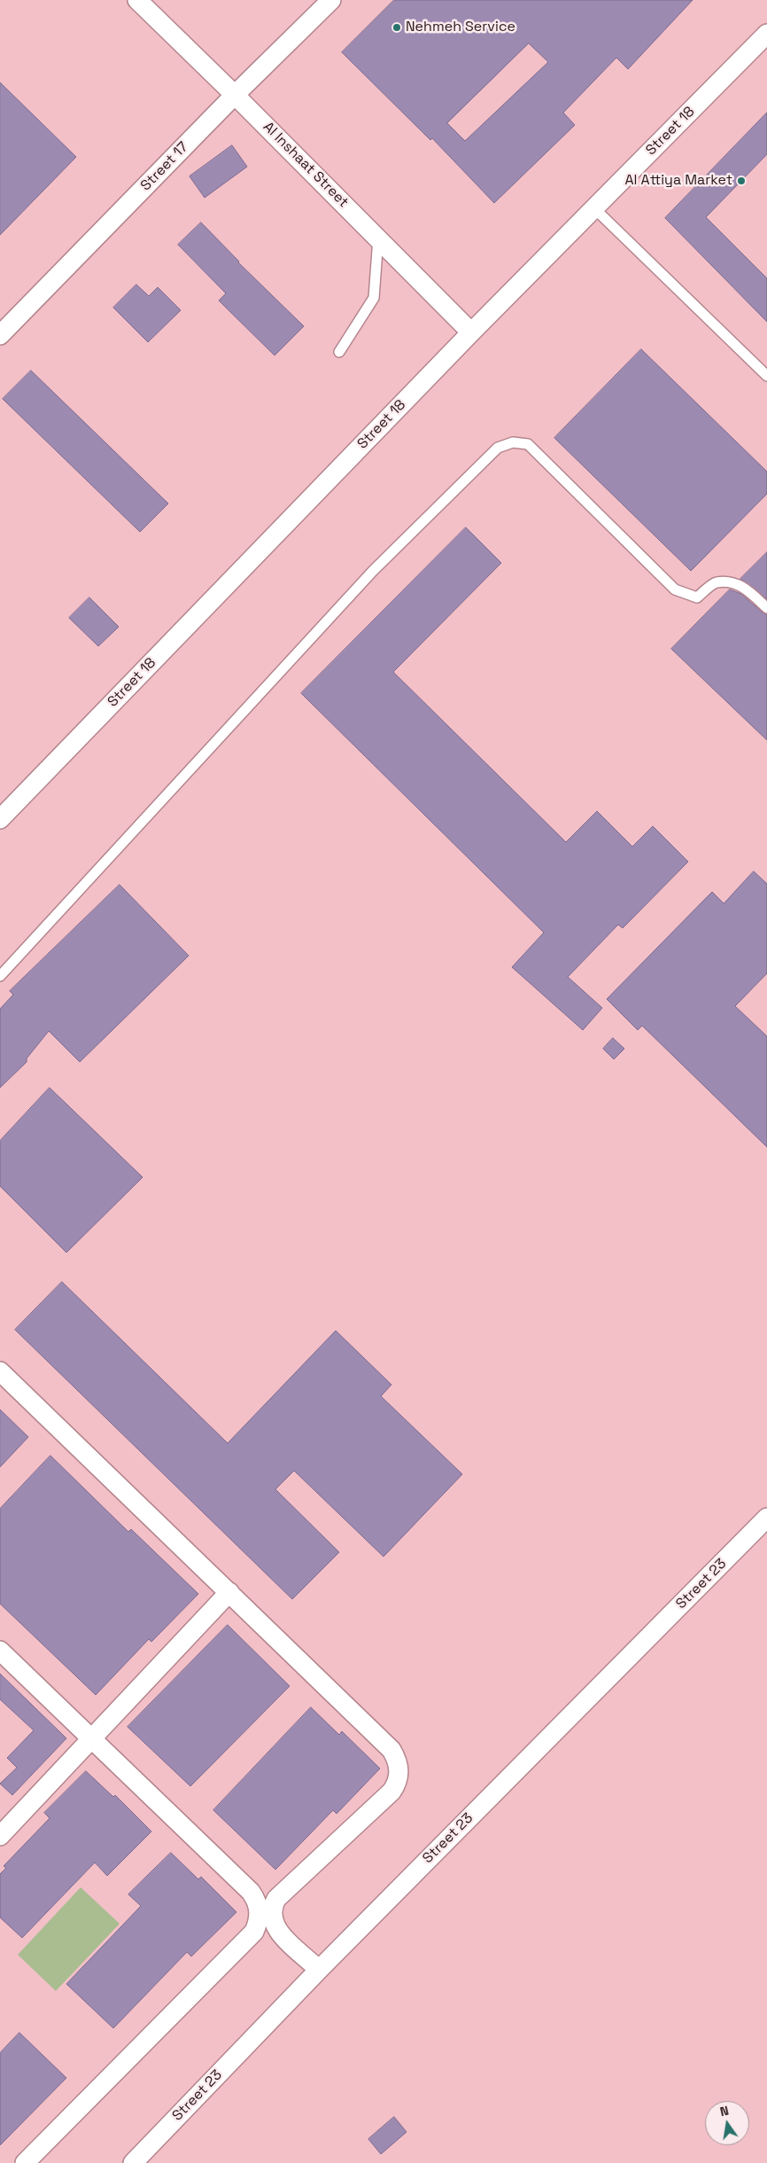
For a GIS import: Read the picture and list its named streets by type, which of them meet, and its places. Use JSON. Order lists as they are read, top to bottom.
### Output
{
  "streets": {
    "street": [
      "Street 18",
      "Al Inshaat Street",
      "Street 17",
      "Street 23"
    ]
  },
  "crossings": [
    ["Street 18", "Al Inshaat Street"],
    ["Al Inshaat Street", "Street 17"]
  ],
  "places": ["Nehmeh Service", "Al Attiya Market"],
  "north": "top"
}
